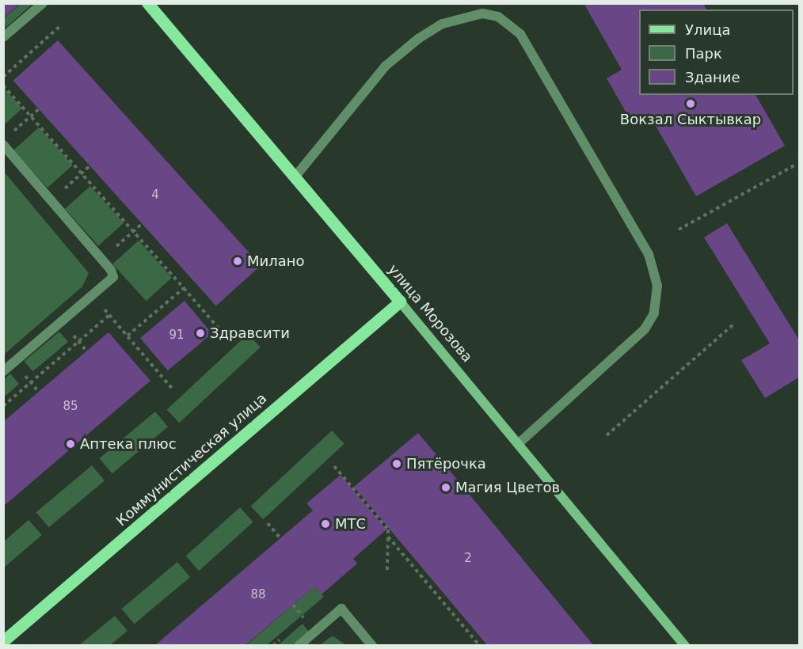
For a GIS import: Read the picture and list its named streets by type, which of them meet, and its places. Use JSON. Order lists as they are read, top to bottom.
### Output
{
  "streets": {
    "main road": ["улица Морозова", "Коммунистическая улица"]
  },
  "crossings": [
    ["улица Морозова", "Коммунистическая улица"]
  ],
  "places": [
    "Вокзал Сыктывкар",
    "Милано",
    "Здравсити",
    "Аптека плюс",
    "Пятёрочка",
    "Магия Цветов",
    "МТС"
  ],
  "house_numbers": [
    "4",
    "91",
    "85",
    "2",
    "88"
  ],
  "legend": ["Улица", "Парк", "Здание"]
}
